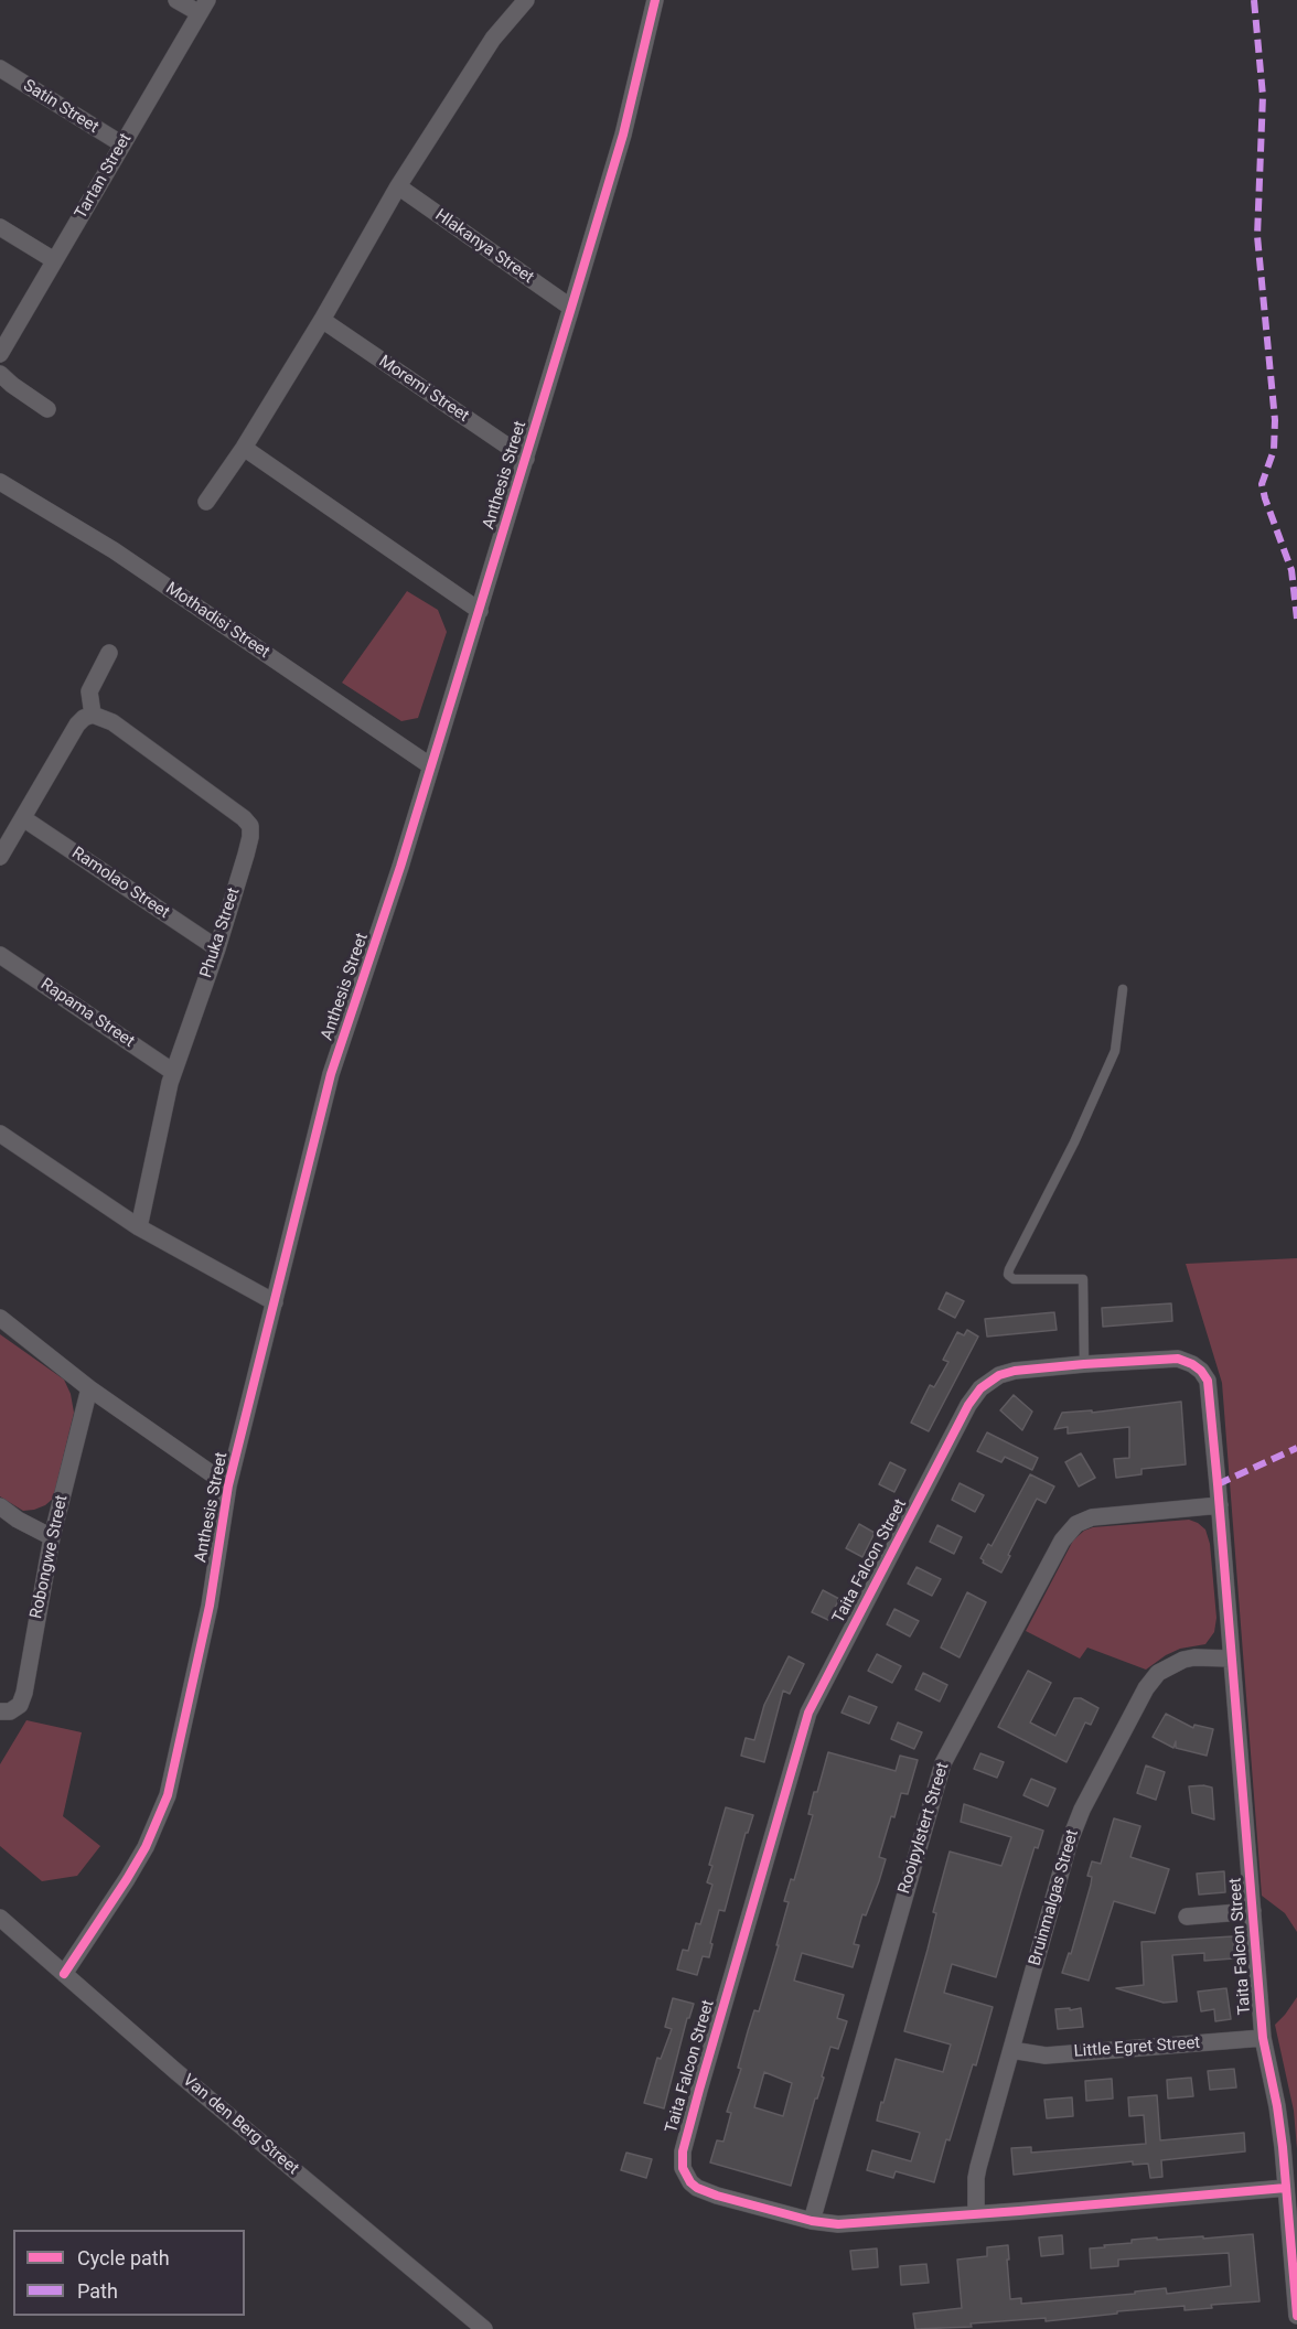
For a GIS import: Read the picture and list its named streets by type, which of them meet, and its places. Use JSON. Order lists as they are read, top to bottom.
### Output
{
  "streets": {
    "street": [
      "Satin Street",
      "Tartan Street",
      "Hlakanya Street",
      "Moremi Street",
      "Anthesis Street",
      "Mothadisi Street",
      "Ramolao Street",
      "Phuka Street",
      "Rapama Street",
      "Robongwe Street",
      "Taita Falcon Street",
      "Rooipylstert Street",
      "Bruinmalgas Street",
      "Little Egret Street",
      "Van den Berg Street"
    ]
  },
  "crossings": [
    ["Satin Street", "Tartan Street"],
    ["Hlakanya Street", "Anthesis Street"],
    ["Moremi Street", "Anthesis Street"],
    ["Anthesis Street", "Mothadisi Street"],
    ["Anthesis Street", "Van den Berg Street"],
    ["Ramolao Street", "Phuka Street"],
    ["Phuka Street", "Rapama Street"],
    ["Taita Falcon Street", "Rooipylstert Street"],
    ["Taita Falcon Street", "Bruinmalgas Street"],
    ["Taita Falcon Street", "Little Egret Street"],
    ["Bruinmalgas Street", "Little Egret Street"]
  ],
  "legend": ["Cycle path", "Path"]
}
